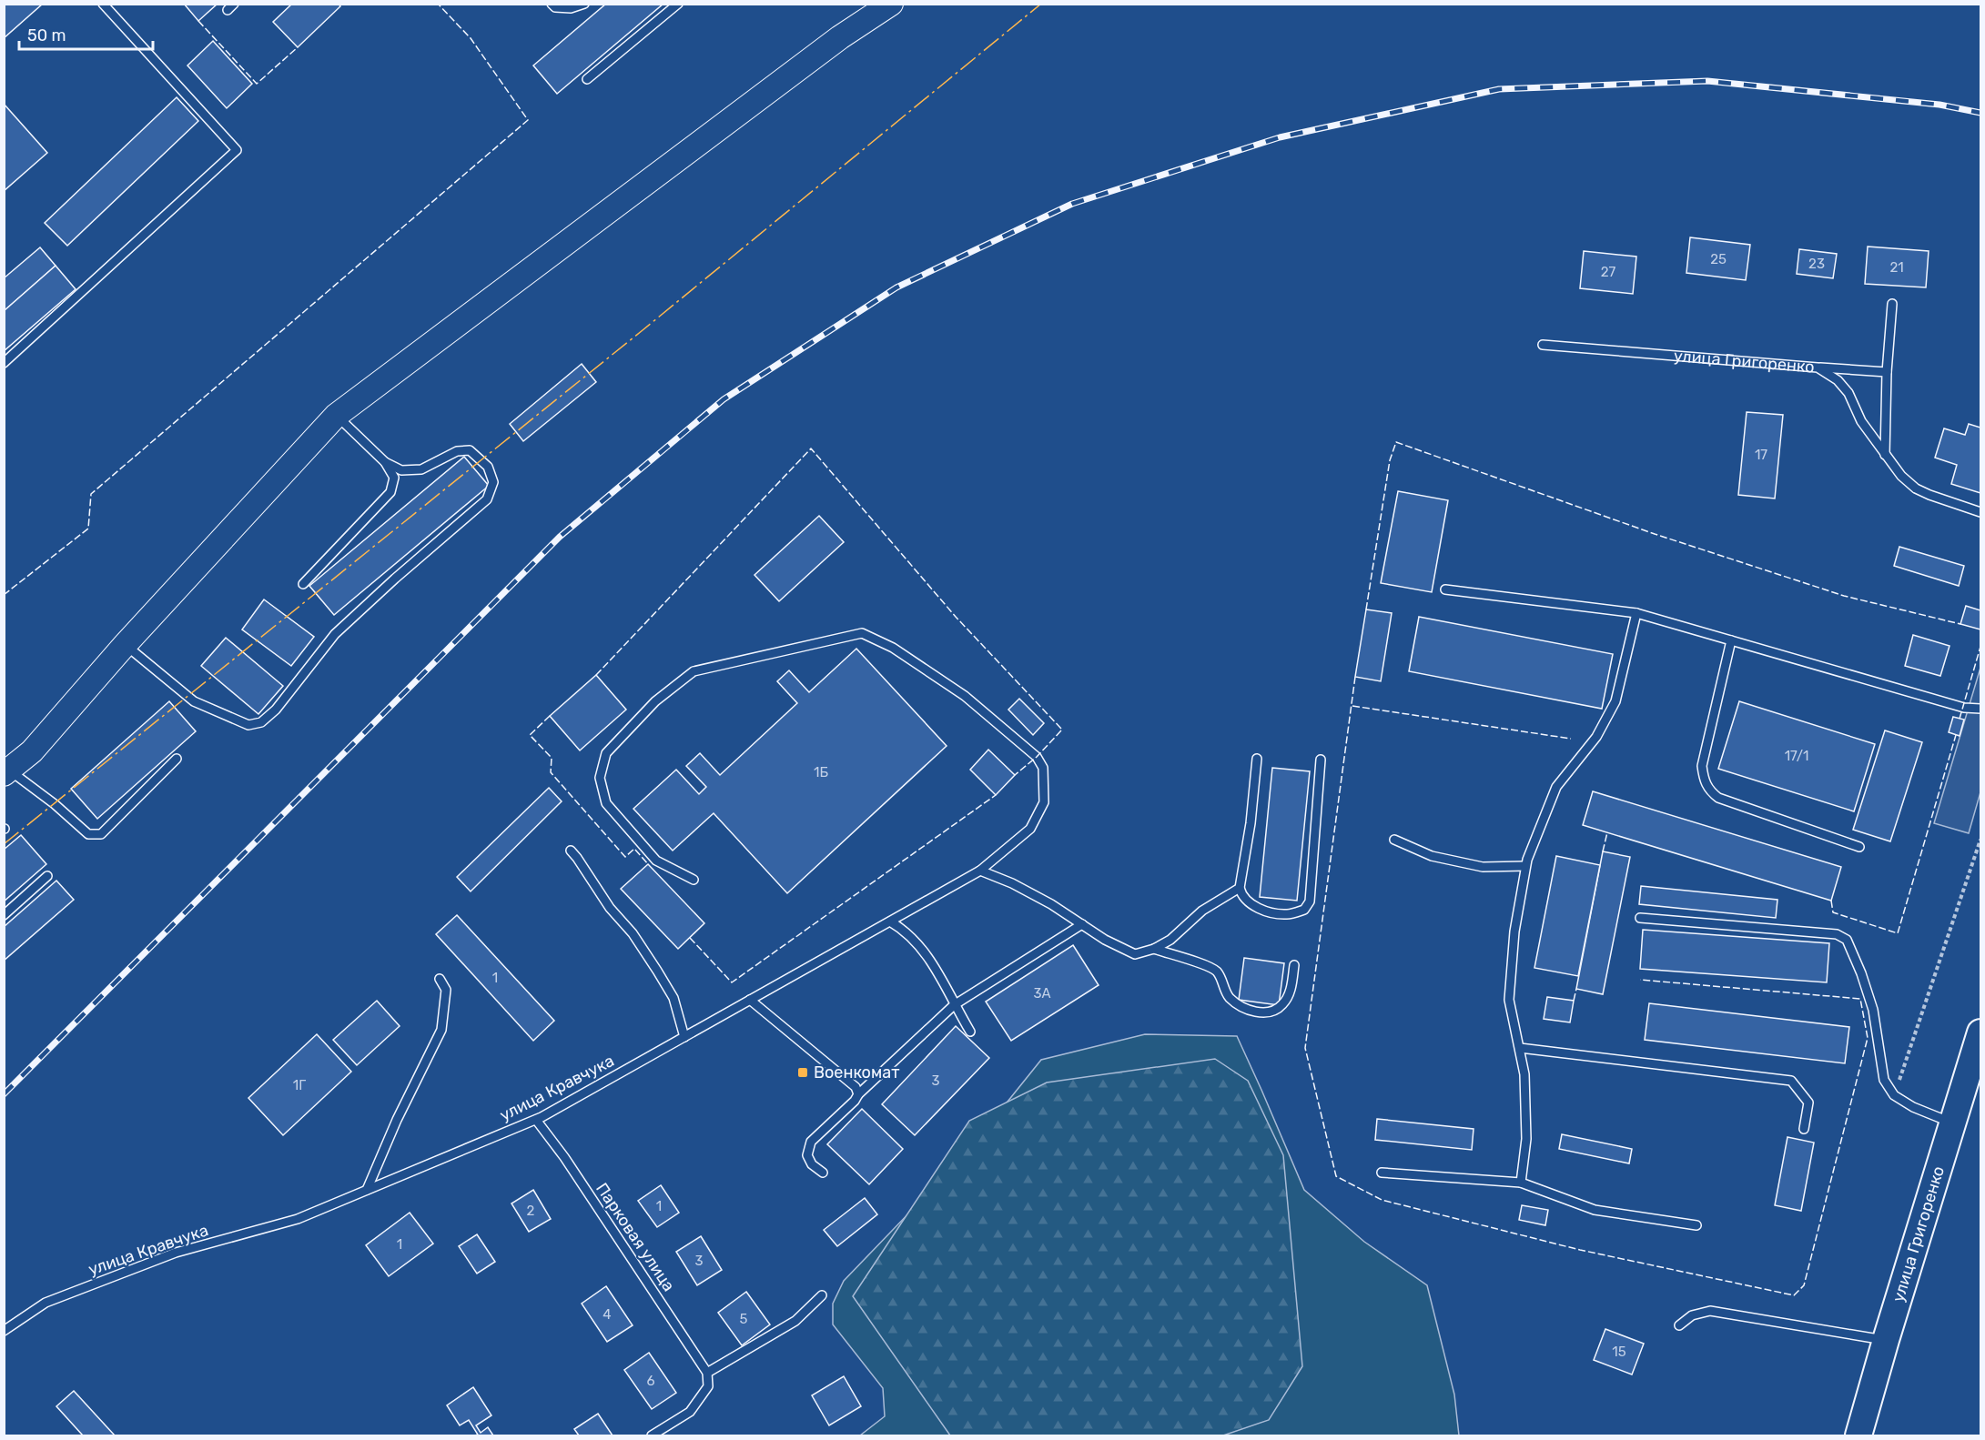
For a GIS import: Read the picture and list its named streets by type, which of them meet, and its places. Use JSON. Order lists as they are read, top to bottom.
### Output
{
  "streets": {
    "main road": ["улица Григоренко"],
    "lane": ["улица Кравчука", "Парковая улица"]
  },
  "crossings": [
    ["улица Кравчука", "Парковая улица"]
  ],
  "places": {
    "transit": ["Военкомат"]
  },
  "house_numbers": [
    "25",
    "23",
    "21",
    "27",
    "17",
    "17/1",
    "1Б",
    "1",
    "3А",
    "3",
    "1Г",
    "1",
    "2",
    "1",
    "3",
    "4",
    "5",
    "15",
    "6"
  ],
  "scale_bar": "50 m"
}
